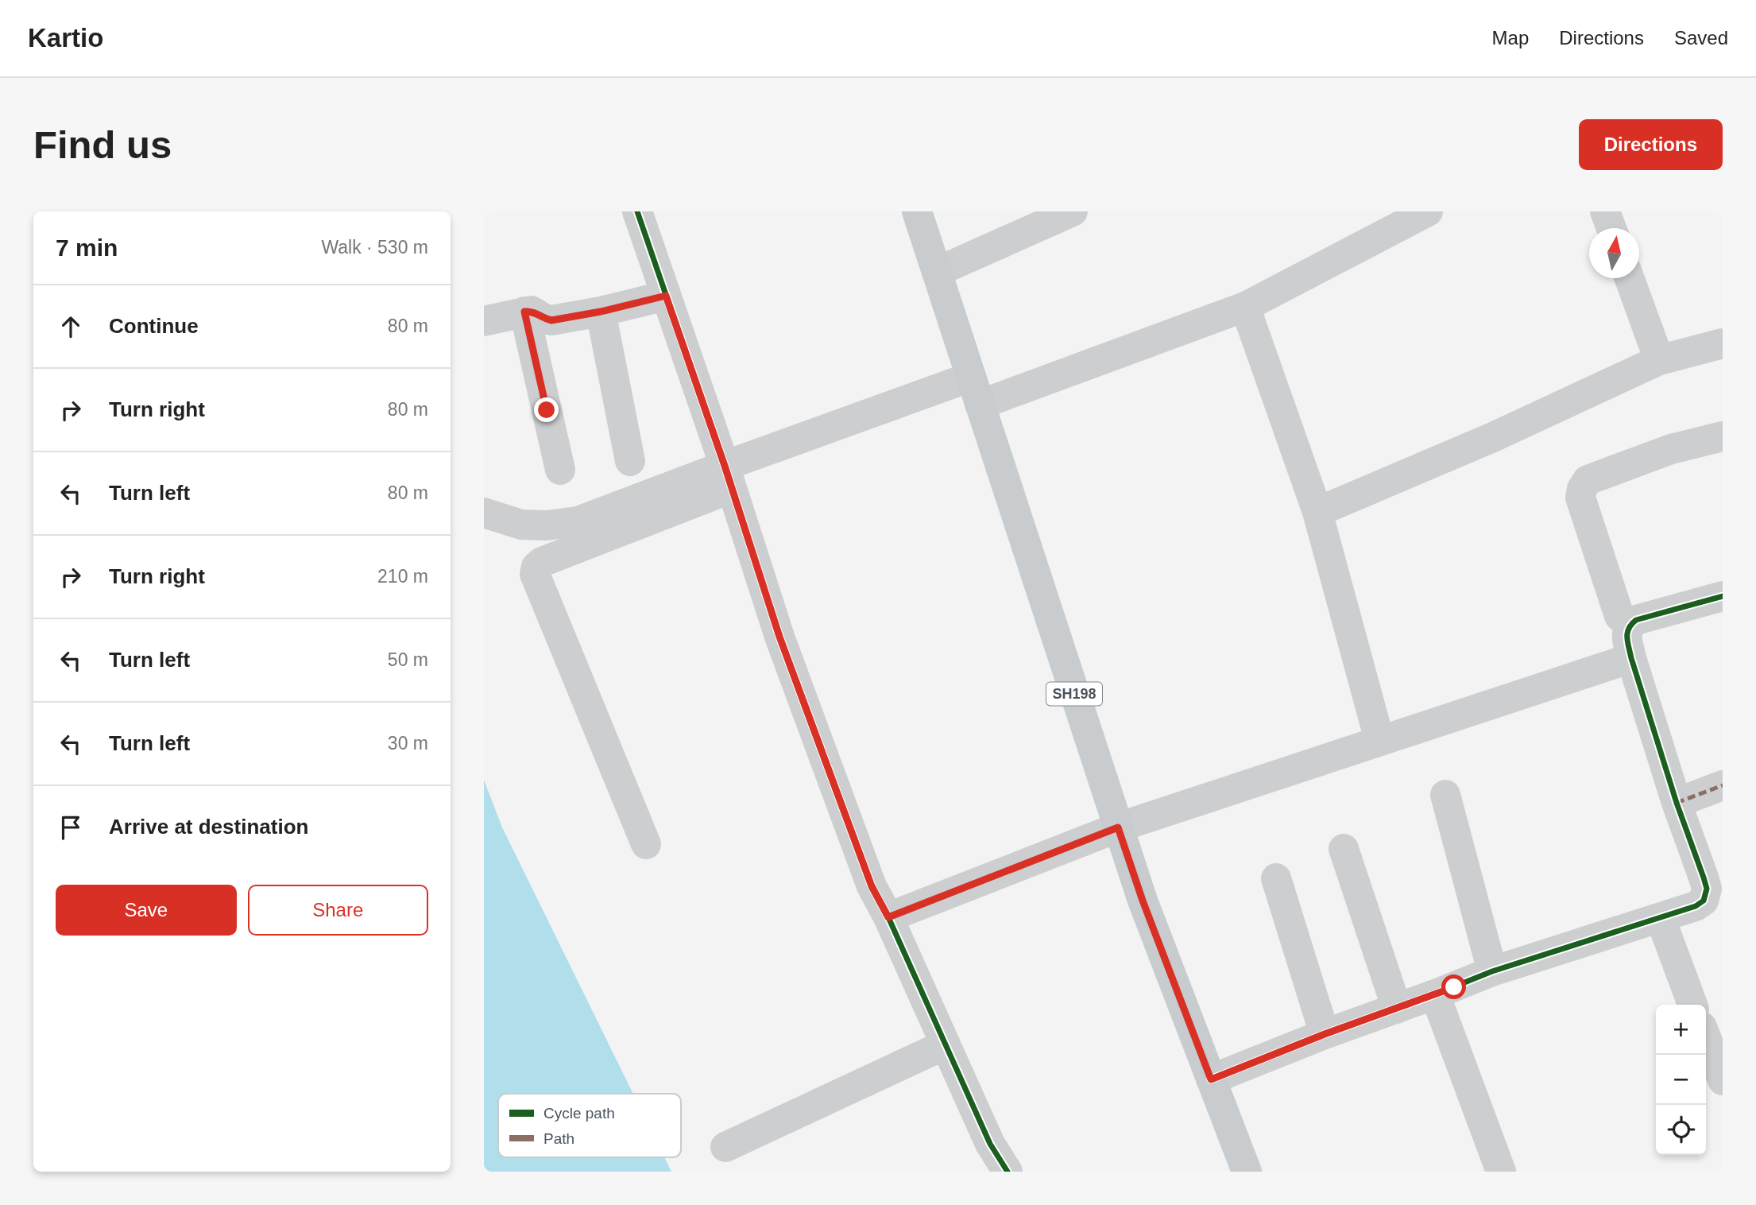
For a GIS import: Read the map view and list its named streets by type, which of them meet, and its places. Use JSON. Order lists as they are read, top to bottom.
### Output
{
  "streets": {
    "main road": ["SH198"]
  },
  "legend": ["Cycle path", "Path"],
  "north": "top",
  "page": {
    "header": "Kartio",
    "nav": ["Map", "Directions", "Saved"],
    "buttons": [
      "Directions",
      ["Save", "Share"]
    ],
    "title": "Find us",
    "heading": ["7 min", "Walk · 530 m"],
    "list": [
      ["Continue", "80 m"],
      ["Turn right", "80 m"],
      ["Turn left", "80 m"],
      ["Turn right", "210 m"],
      ["Turn left", "50 m"],
      ["Turn left", "30 m"],
      "Arrive at destination"
    ],
    "map_buttons": ["+", "−"]
  }
}
